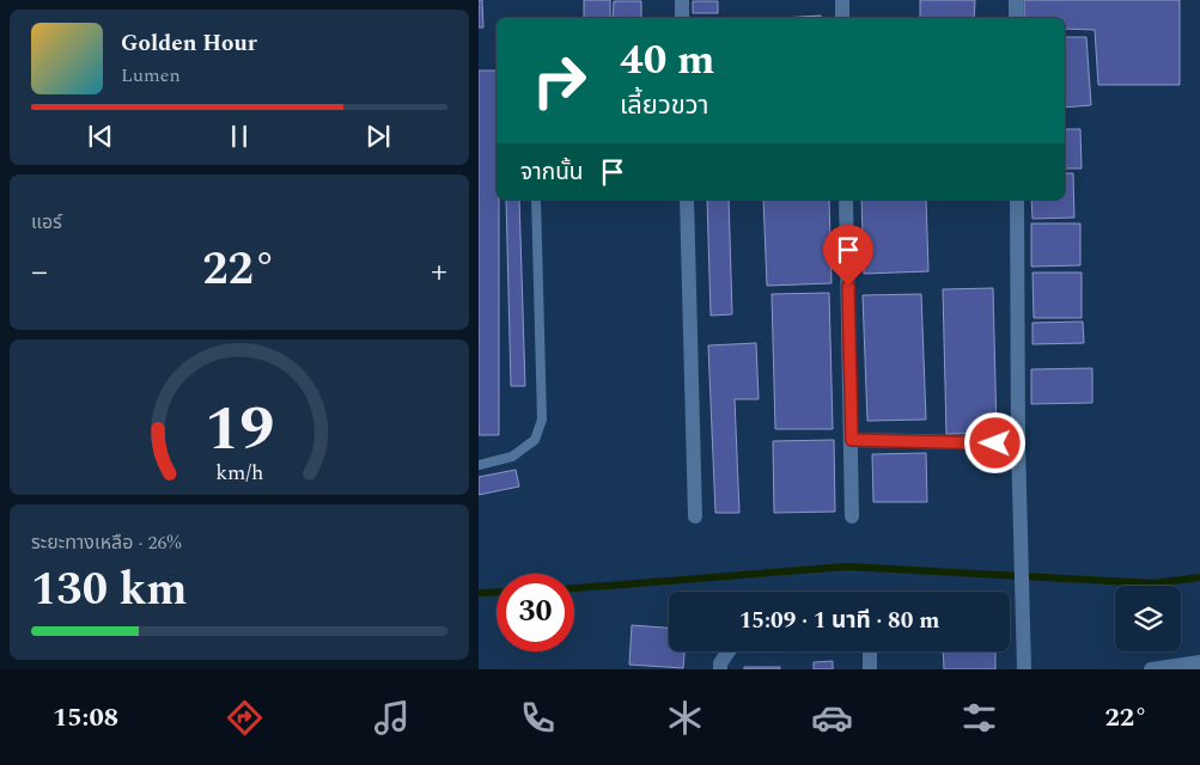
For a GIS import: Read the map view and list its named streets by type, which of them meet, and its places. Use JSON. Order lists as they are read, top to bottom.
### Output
{
  "page": {
    "turn": ["40 m", "เลี้ยวขวา"],
    "song": ["Golden Hour", "Lumen"],
    "then": "จากนั้น",
    "tile": [
      "แอร์",
      ["ระยะทางเหลือ · 26%", "130 km"]
    ],
    "heat": ["−", "22°", "+"],
    "limit": "30",
    "trip": "15:09 · 1 นาที · 80 m",
    "tabs": ["15:08", "22°"],
    "gauge": ["19", "km/h"]
  }
}
